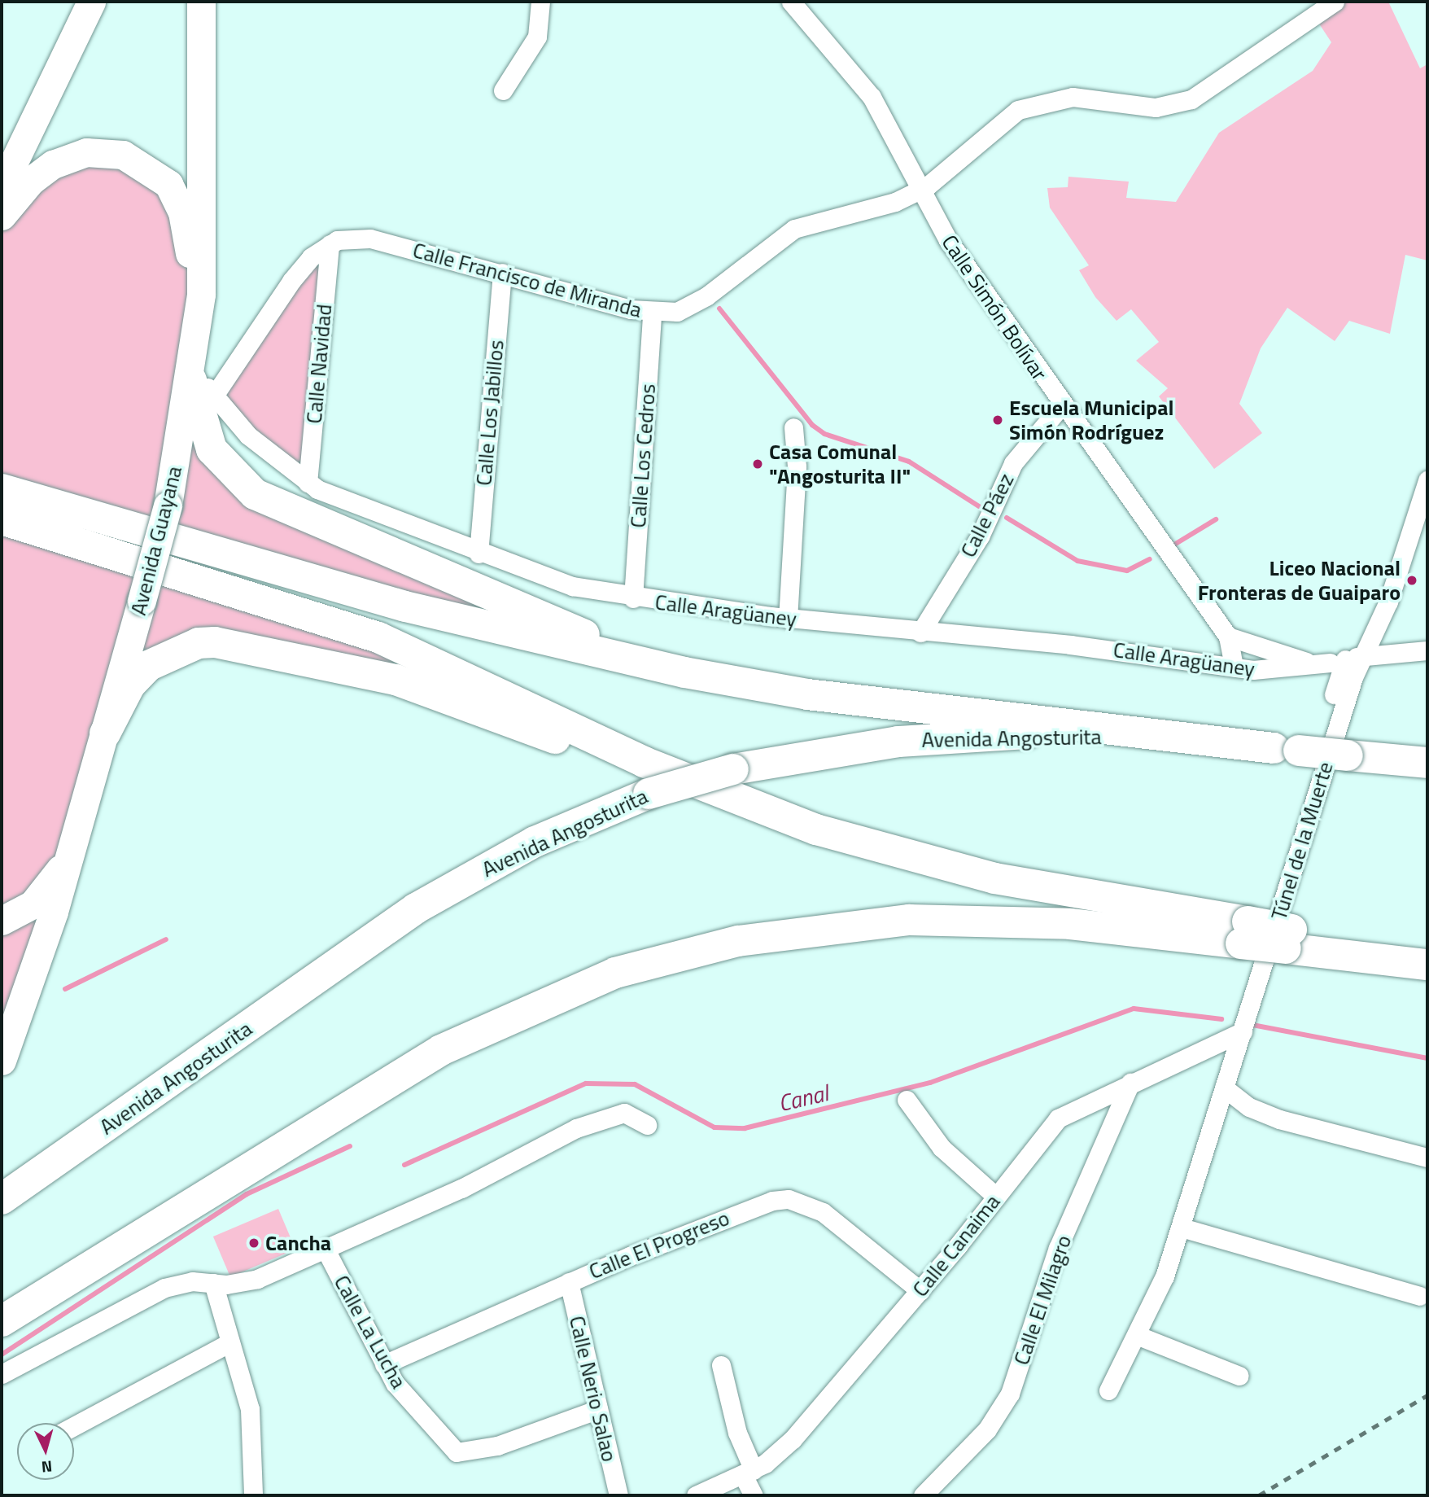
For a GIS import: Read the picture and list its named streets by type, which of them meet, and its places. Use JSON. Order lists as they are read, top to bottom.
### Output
{
  "streets": {
    "highway": ["Avenida Angosturita"],
    "main road": ["Avenida Guayana"],
    "street": [
      "Calle Francisco de Miranda",
      "Calle Simón Bolívar",
      "Calle Navidad",
      "Calle Los Jabillos",
      "Calle Los Cedros",
      "Calle Páez",
      "Calle Aragüaney",
      "Túnel de la Muerte",
      "Calle El Progreso",
      "Calle Canaima",
      "Calle El Milagro",
      "Calle La Lucha",
      "Calle Nerio Salao"
    ]
  },
  "crossings": [
    ["Calle Francisco de Miranda", "Calle Simón Bolívar"],
    ["Calle Francisco de Miranda", "Calle Navidad"],
    ["Calle Francisco de Miranda", "Calle Los Jabillos"],
    ["Calle Francisco de Miranda", "Calle Los Cedros"],
    ["Calle Francisco de Miranda", "Avenida Guayana"],
    ["Calle Francisco de Miranda", "Calle Aragüaney"],
    ["Calle Simón Bolívar", "Calle Páez"],
    ["Calle Navidad", "Calle Aragüaney"],
    ["Calle Los Jabillos", "Calle Aragüaney"],
    ["Calle Los Cedros", "Calle Aragüaney"],
    ["Calle Páez", "Calle Aragüaney"],
    ["Avenida Guayana", "Calle Aragüaney"],
    ["Calle Aragüaney", "Túnel de la Muerte"],
    ["Túnel de la Muerte", "Calle Canaima"],
    ["Calle El Progreso", "Calle Canaima"],
    ["Calle El Progreso", "Calle La Lucha"],
    ["Calle El Progreso", "Calle Nerio Salao"],
    ["Calle Canaima", "Calle El Milagro"],
    ["Calle La Lucha", "Calle Nerio Salao"]
  ],
  "water": ["Canal"],
  "places": [
    "Escuela Municipal Simón Rodríguez",
    "Casa Comunal \"Angosturita II\"",
    "Liceo Nacional Fronteras de Guaiparo",
    "Cancha"
  ],
  "north": "bottom"
}
